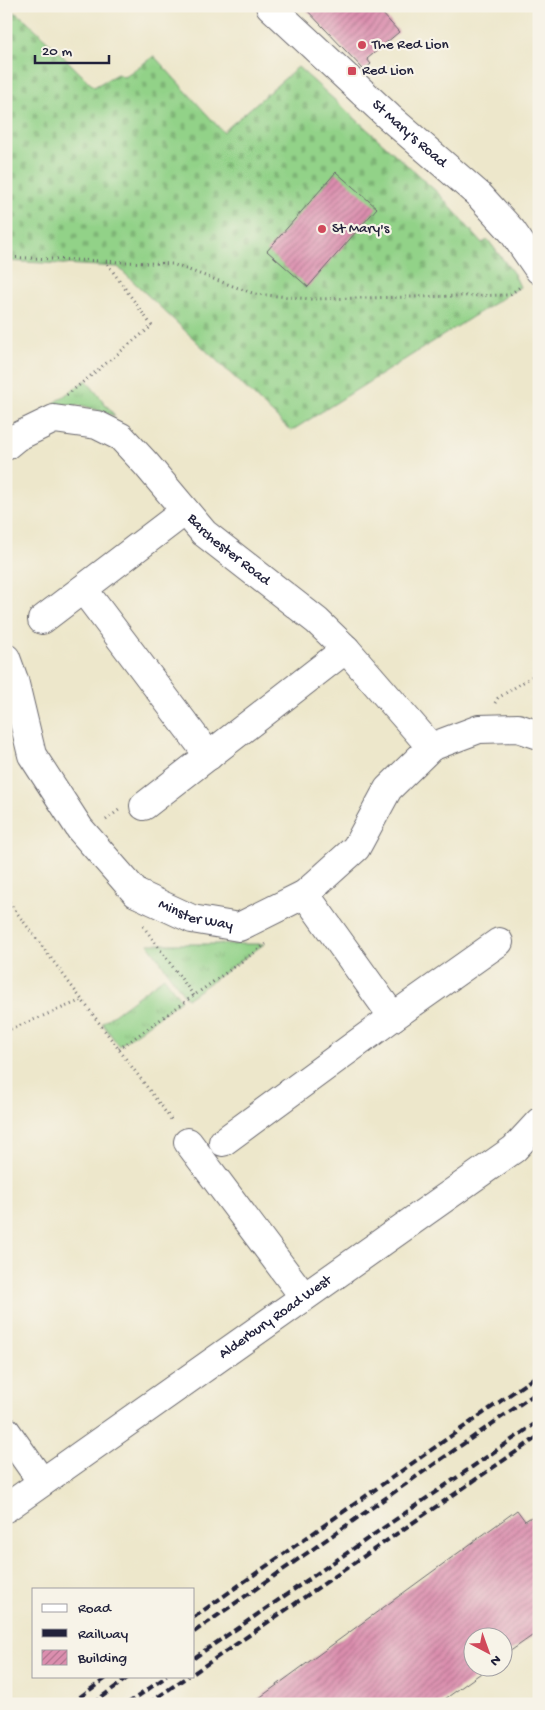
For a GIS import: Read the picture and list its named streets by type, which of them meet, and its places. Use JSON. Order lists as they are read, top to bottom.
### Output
{
  "streets": {
    "street": [
      "St Mary's Road",
      "Barchester Road",
      "Minster Way",
      "Alderbury Road West"
    ]
  },
  "crossings": [
    ["Barchester Road", "Minster Way"]
  ],
  "places": {
    "other": ["The Red Lion", "St Mary's"],
    "transit": ["Red Lion"]
  },
  "legend": ["Road", "Railway", "Building"],
  "scale_bar": "20 m",
  "north": "bottom right"
}
